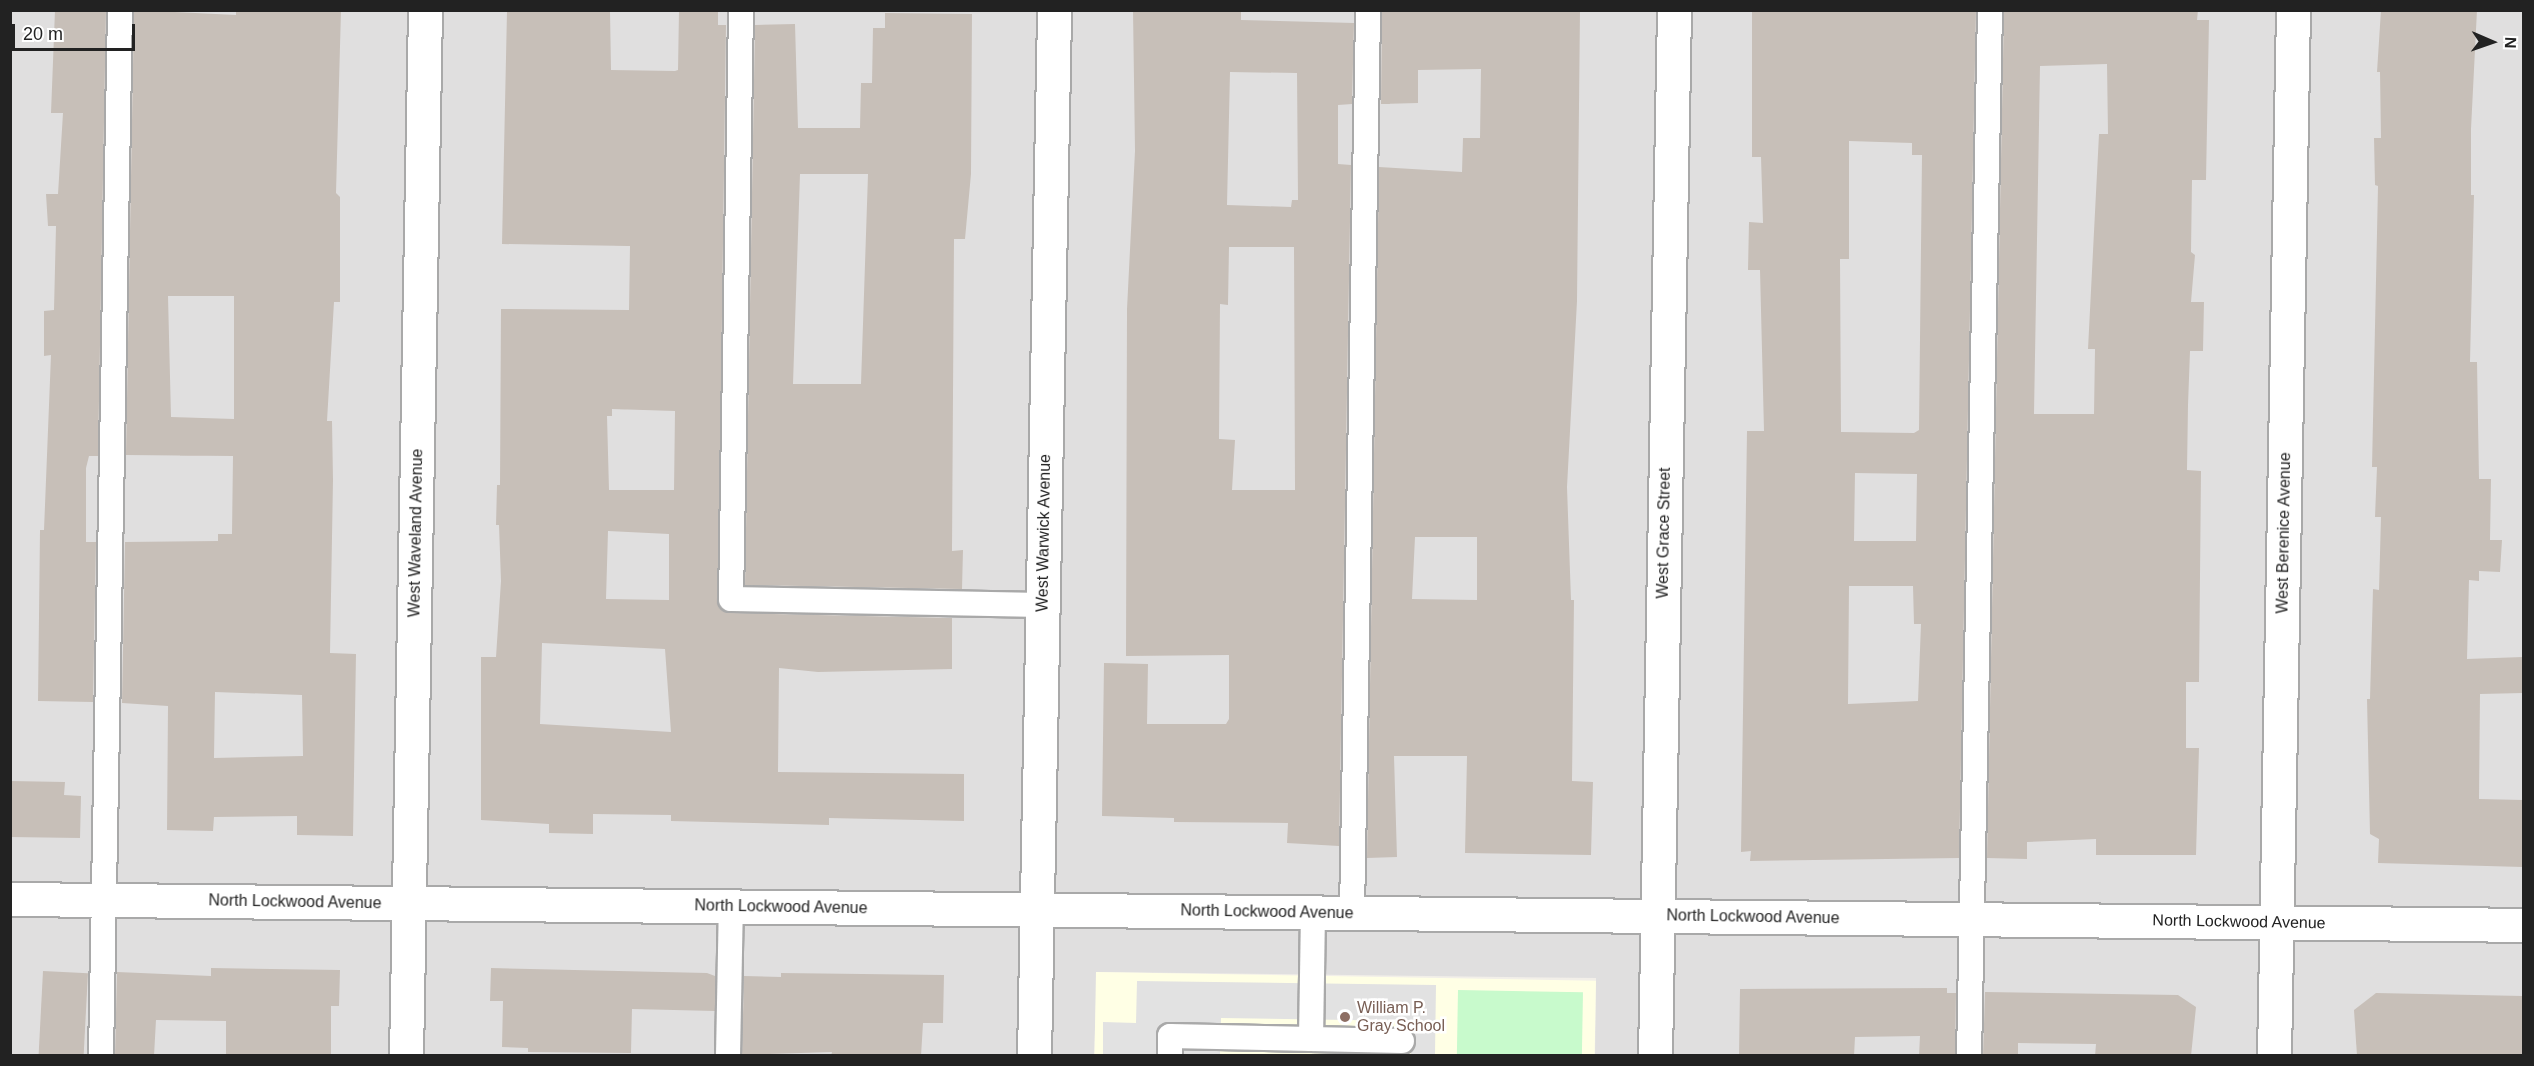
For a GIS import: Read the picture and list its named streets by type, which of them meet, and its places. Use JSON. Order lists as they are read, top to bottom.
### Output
{
  "streets": {
    "street": [
      "West Waveland Avenue",
      "West Warwick Avenue",
      "West Grace Street",
      "West Berenice Avenue",
      "North Lockwood Avenue"
    ]
  },
  "crossings": [
    ["West Waveland Avenue", "North Lockwood Avenue"],
    ["West Warwick Avenue", "North Lockwood Avenue"],
    ["West Grace Street", "North Lockwood Avenue"],
    ["West Berenice Avenue", "North Lockwood Avenue"]
  ],
  "places": ["William P. Gray School"],
  "scale_bar": "20 m",
  "north": "right"
}
